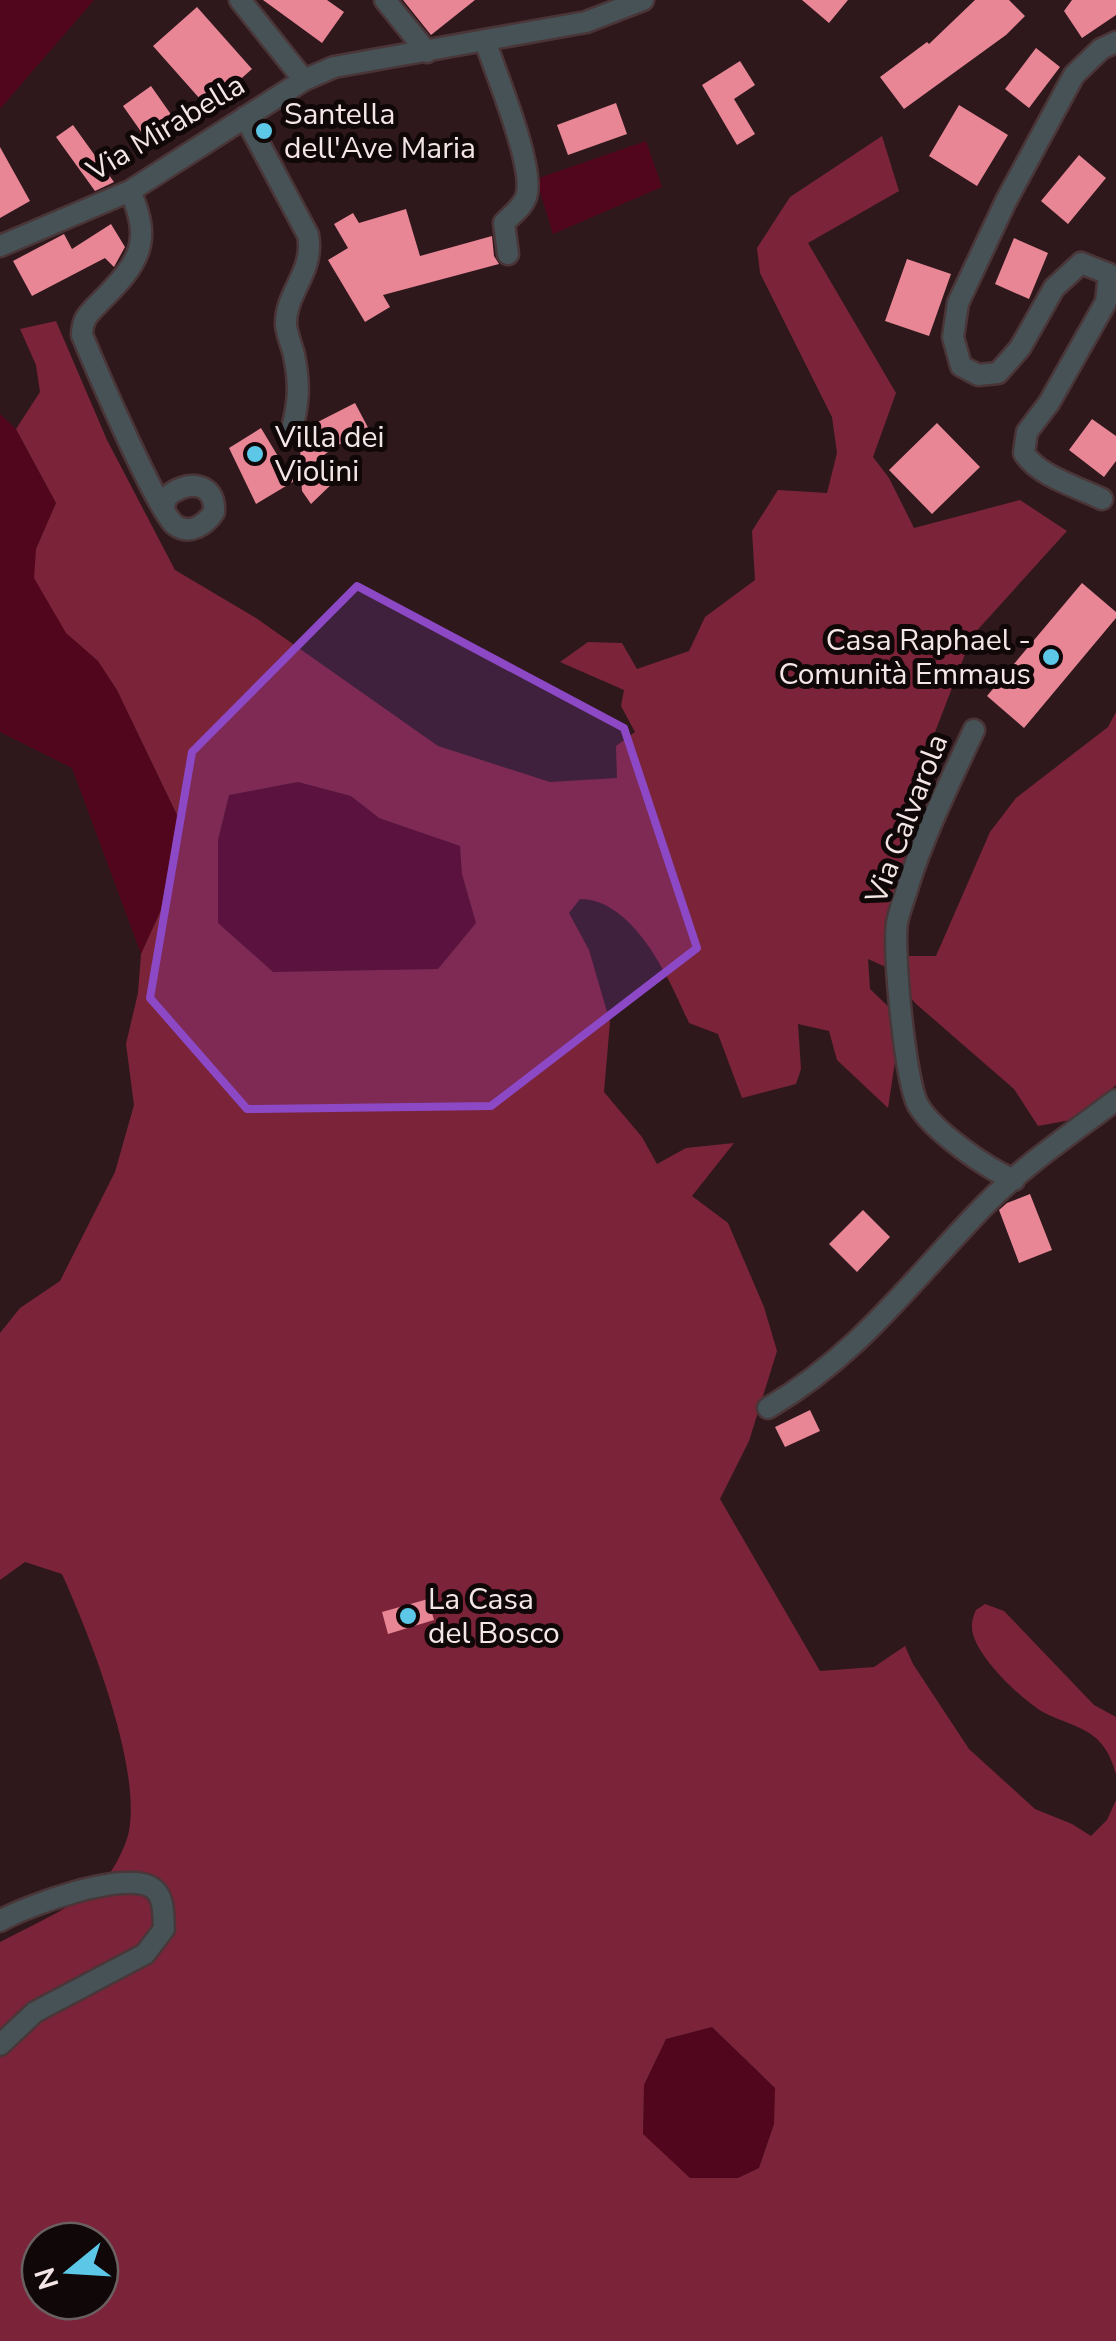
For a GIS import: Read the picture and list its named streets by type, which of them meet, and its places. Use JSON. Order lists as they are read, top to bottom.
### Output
{
  "streets": {
    "street": ["Via Mirabella", "Via Calvarola"]
  },
  "places": [
    "Santella dell'Ave Maria",
    "Villa dei Violini",
    "Casa Raphael - Comunità Emmaus",
    "La Casa del Bosco"
  ],
  "north": "left"
}
